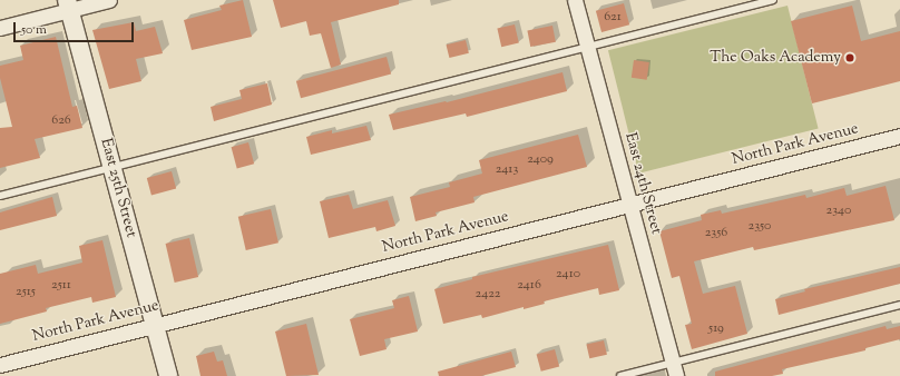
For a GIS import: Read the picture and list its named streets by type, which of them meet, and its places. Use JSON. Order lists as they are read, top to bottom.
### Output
{
  "streets": {
    "street": ["North Park Avenue", "East 24th Street", "East 25th Street"]
  },
  "crossings": [
    ["North Park Avenue", "East 24th Street"],
    ["North Park Avenue", "East 25th Street"]
  ],
  "places": ["The Oaks Academy"],
  "house_numbers": [
    "621",
    "626",
    "2409",
    "2413",
    "2340",
    "2350",
    "2356",
    "2410",
    "2511",
    "2416",
    "2515",
    "2422",
    "519"
  ],
  "scale_bar": "50 m"
}
